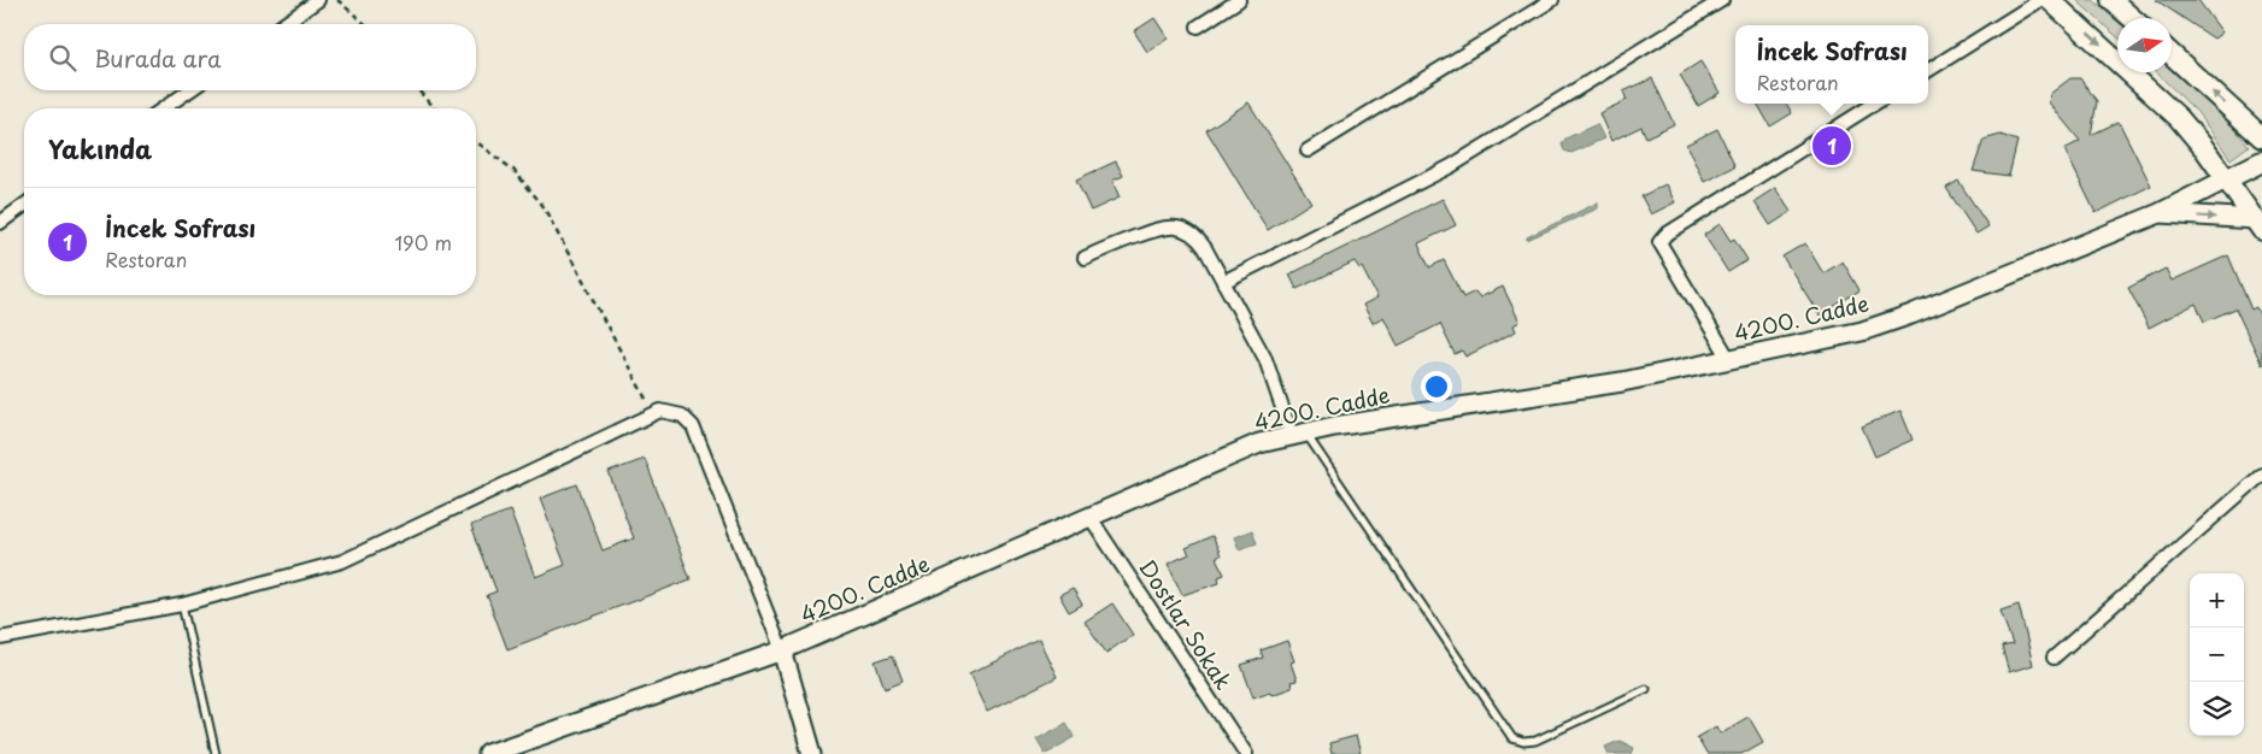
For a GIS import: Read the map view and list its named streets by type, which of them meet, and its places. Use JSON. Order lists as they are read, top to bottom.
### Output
{
  "streets": {
    "main road": ["4200. Cadde"],
    "street": ["Dostlar Sokak"]
  },
  "crossings": [
    ["4200. Cadde", "Dostlar Sokak"]
  ],
  "north": "right",
  "page": {
    "search": "Burada ara",
    "popup": ["İncek Sofrası", "Restoran"],
    "heading": "Yakında",
    "pins": "1",
    "list": [
      {
        "mark": "1",
        "name": "İncek Sofrası",
        "note": "Restoran",
        "value": "190 m"
      }
    ],
    "map_buttons": ["+", "−"]
  }
}
